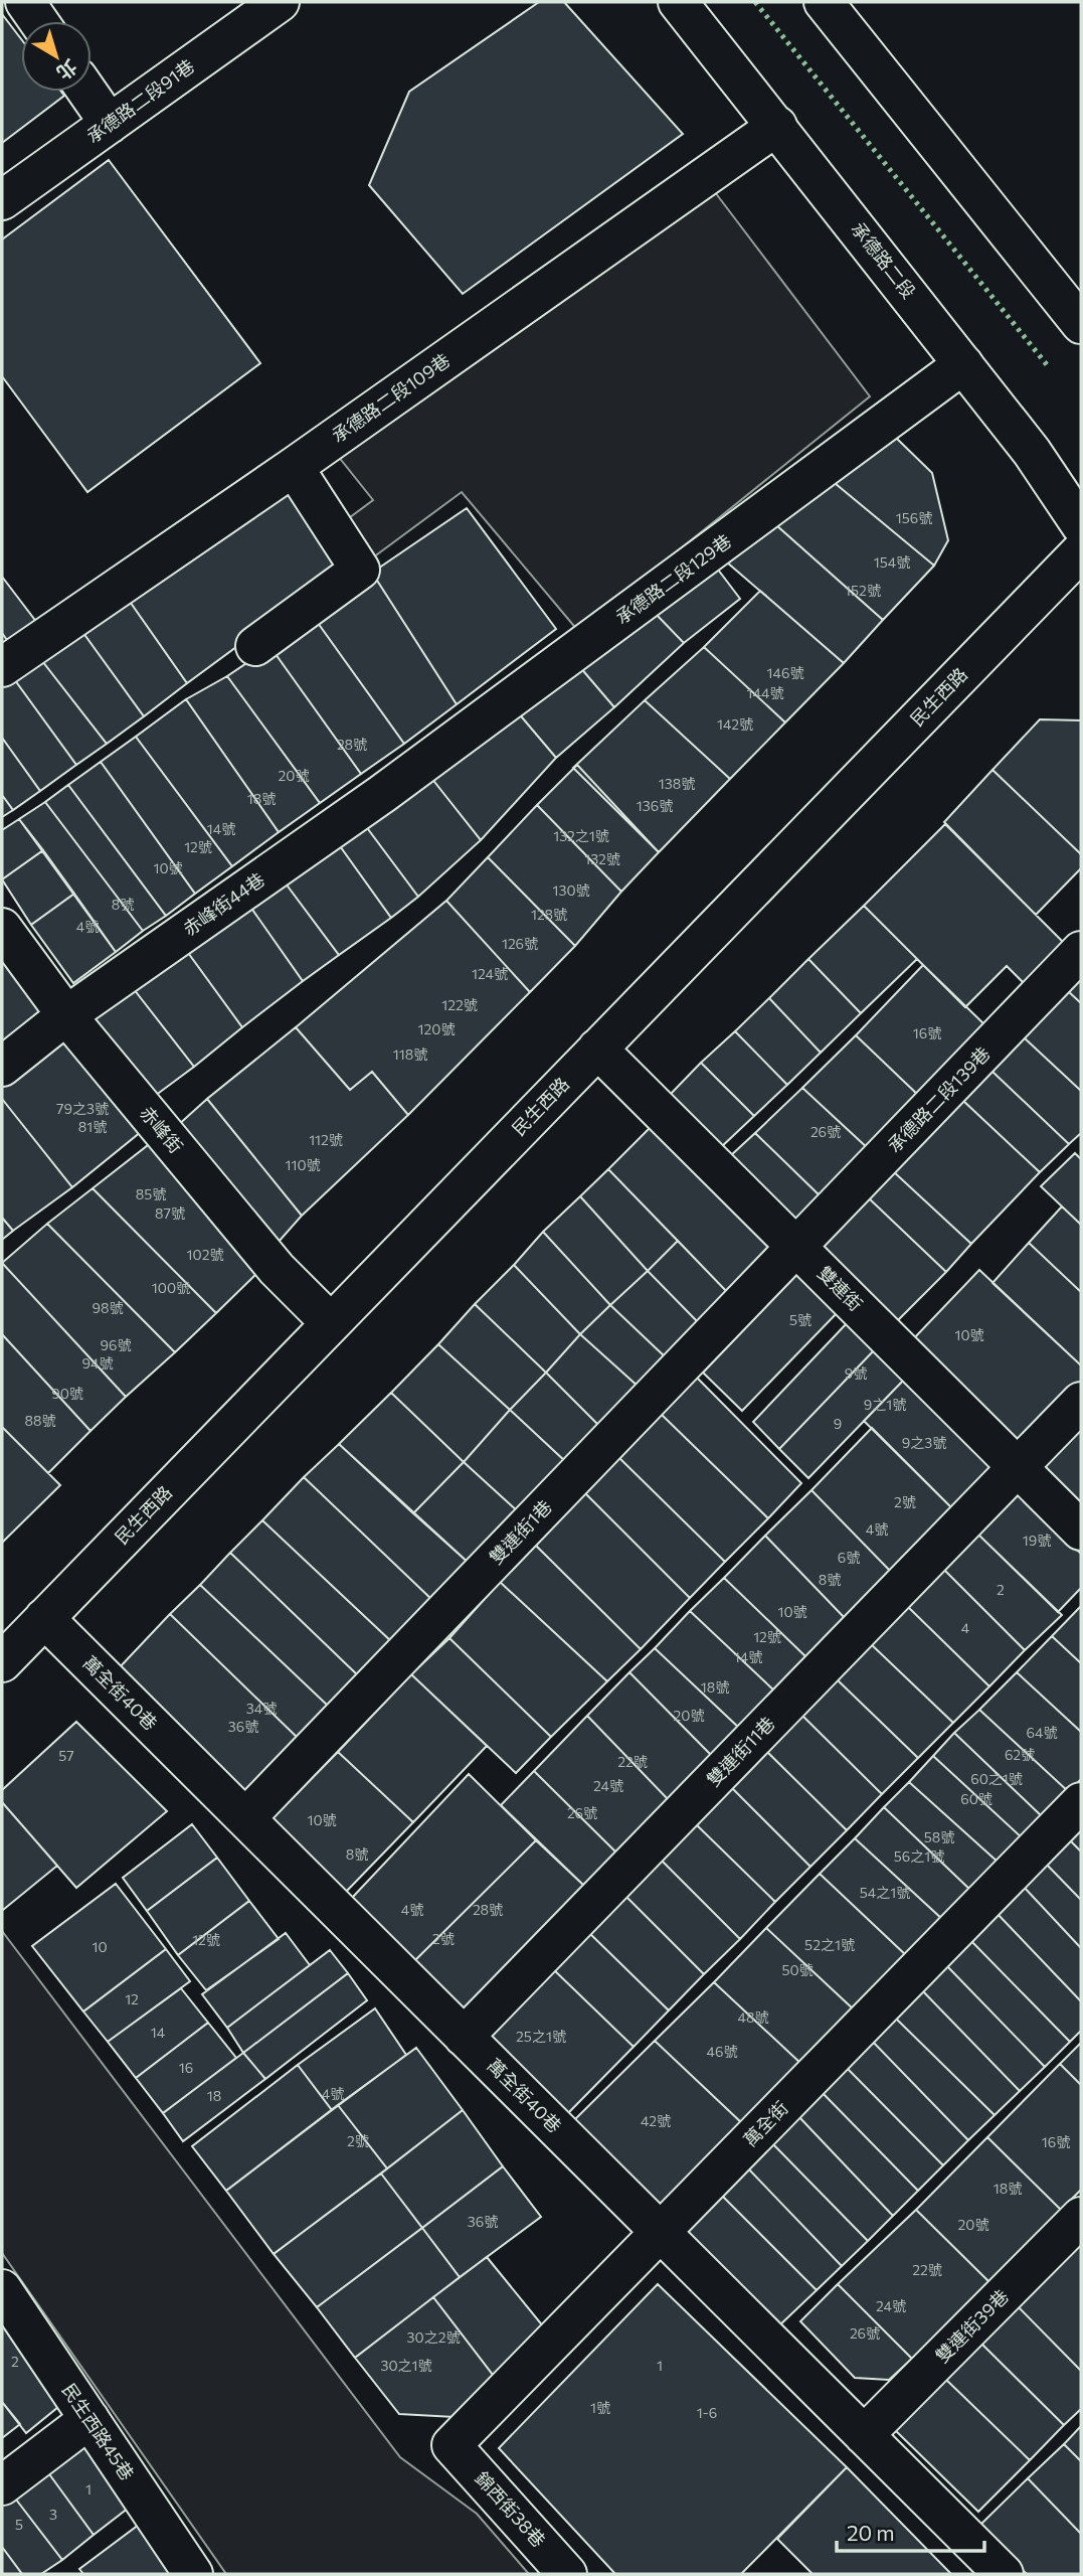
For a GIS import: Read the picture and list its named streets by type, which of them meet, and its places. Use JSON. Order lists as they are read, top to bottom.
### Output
{
  "streets": {
    "street": [
      "承德路二段91巷",
      "承德路二段",
      "承德路二段109巷",
      "承德路二段129巷",
      "民生西路",
      "赤峰街44巷",
      "承德路二段139巷",
      "赤峰街",
      "雙連街",
      "雙連街1巷",
      "萬全街40巷",
      "雙連街11巷",
      "萬全街",
      "雙連街39巷",
      "民生西路45巷",
      "錦西街38巷"
    ]
  },
  "crossings": [
    ["承德路二段", "承德路二段109巷"],
    ["承德路二段", "承德路二段129巷"],
    ["承德路二段129巷", "赤峰街44巷"],
    ["民生西路", "赤峰街"],
    ["民生西路", "雙連街"],
    ["民生西路", "萬全街40巷"],
    ["赤峰街44巷", "赤峰街"],
    ["承德路二段139巷", "雙連街"],
    ["承德路二段139巷", "雙連街1巷"],
    ["雙連街", "雙連街1巷"],
    ["雙連街", "雙連街11巷"],
    ["雙連街1巷", "萬全街40巷"],
    ["萬全街40巷", "雙連街11巷"],
    ["萬全街40巷", "萬全街"],
    ["萬全街40巷", "雙連街39巷"],
    ["萬全街", "錦西街38巷"]
  ],
  "house_numbers": [
    "156號",
    "154號",
    "152號",
    "146號",
    "144號",
    "142號",
    "28號",
    "20號",
    "138號",
    "18號",
    "136號",
    "14號",
    "132之1號",
    "12號",
    "132號",
    "10號",
    "130號",
    "8號",
    "128號",
    "4號",
    "126號",
    "124號",
    "122號",
    "120號",
    "16號",
    "118號",
    "79之3號",
    "81號",
    "26號",
    "112號",
    "110號",
    "85號",
    "87號",
    "102號",
    "100號",
    "98號",
    "5號",
    "10號",
    "96號",
    "94號",
    "9號",
    "90號",
    "9之1號",
    "88號",
    "9",
    "9之3號",
    "2號",
    "4號",
    "19號",
    "6號",
    "8號",
    "2",
    "10號",
    "4",
    "12號",
    "14號",
    "18號",
    "34號",
    "20號",
    "36號",
    "64號",
    "62號",
    "57",
    "22號",
    "60之1號",
    "24號",
    "60號",
    "26號",
    "10號",
    "58號",
    "8號",
    "56之1號",
    "54之1號",
    "4號",
    "28號",
    "2號",
    "12號",
    "52之1號",
    "10",
    "50號",
    "12",
    "48號",
    "14",
    "25之1號",
    "46號",
    "16",
    "4號",
    "18",
    "42號",
    "2號",
    "16號",
    "18號",
    "36號",
    "20號",
    "22號",
    "24號",
    "26號",
    "30之2號",
    "2",
    "30之1號",
    "1",
    "1號",
    "1-6",
    "1",
    "3",
    "5"
  ],
  "scale_bar": "20 m",
  "north": "bottom right"
}
